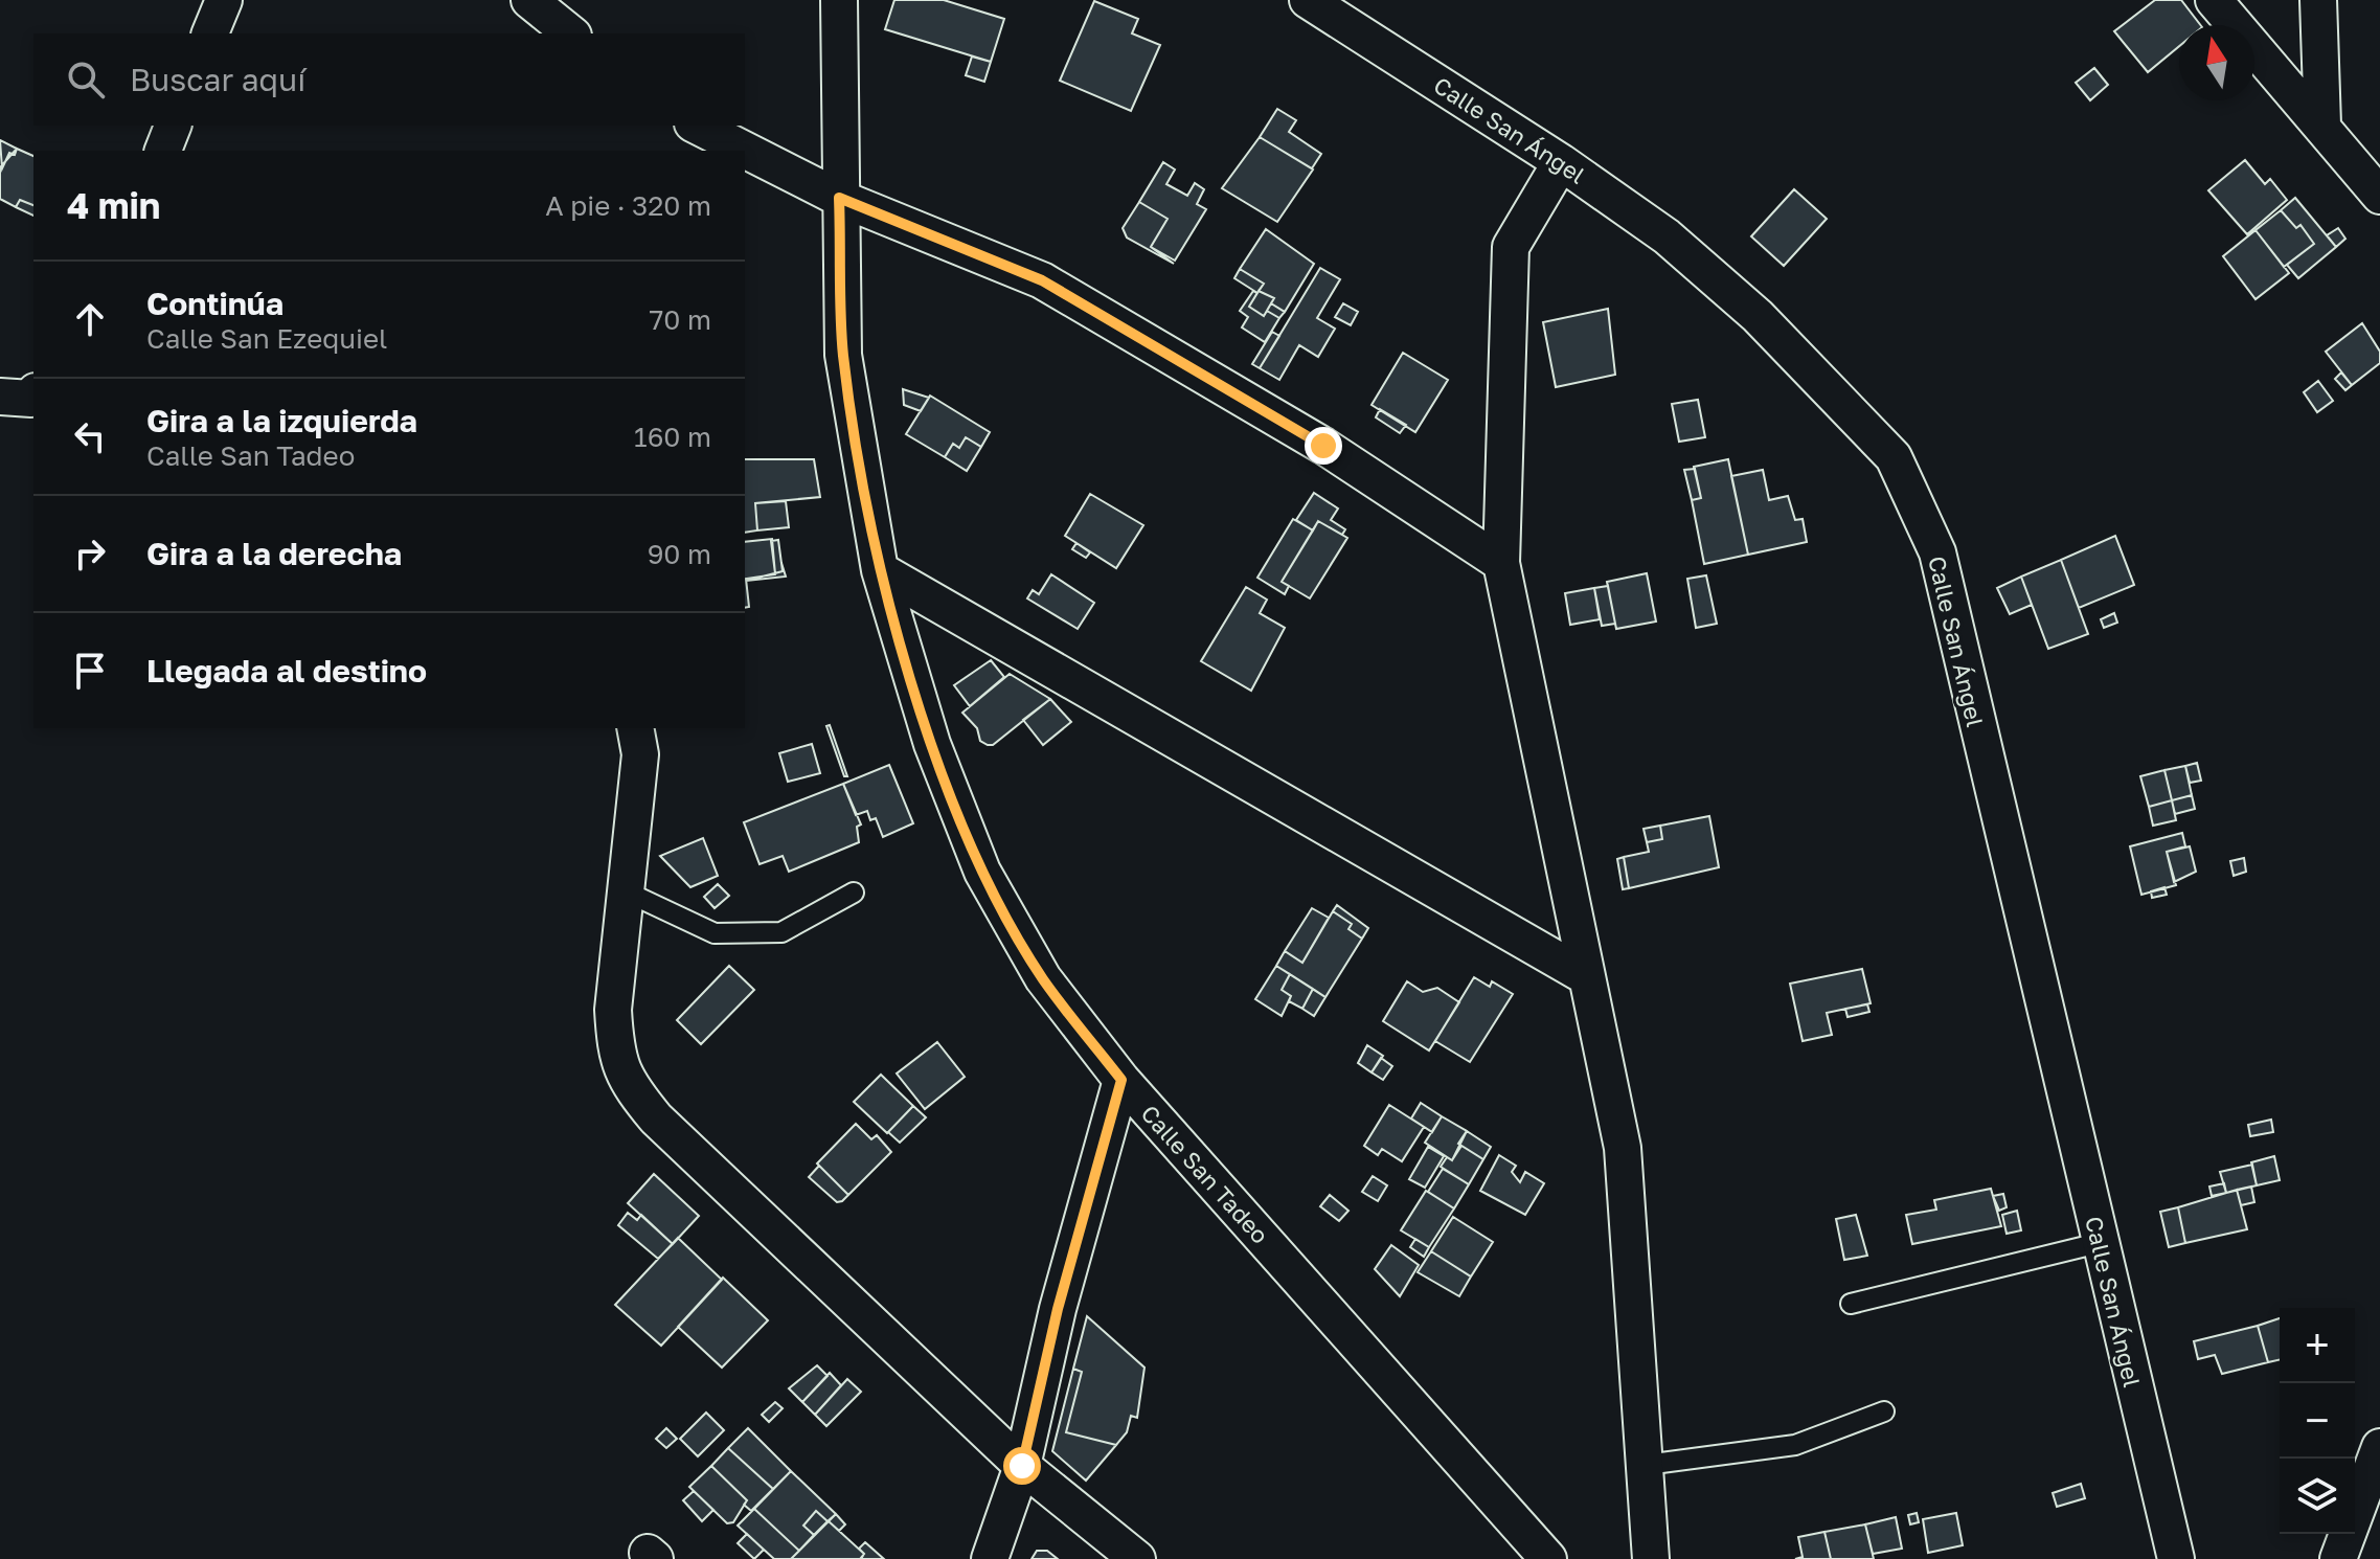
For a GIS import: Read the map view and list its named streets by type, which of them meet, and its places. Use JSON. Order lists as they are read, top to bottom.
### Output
{
  "streets": {
    "street": ["Calle San Ángel", "Calle San Tadeo"]
  },
  "north": "top",
  "page": {
    "search": "Buscar aquí",
    "heading": ["4 min", "A pie · 320 m"],
    "list": [
      ["Continúa", "Calle San Ezequiel", "70 m"],
      ["Gira a la izquierda", "Calle San Tadeo", "160 m"],
      ["Gira a la derecha", "90 m"],
      "Llegada al destino"
    ],
    "map_buttons": ["+", "−"]
  }
}
